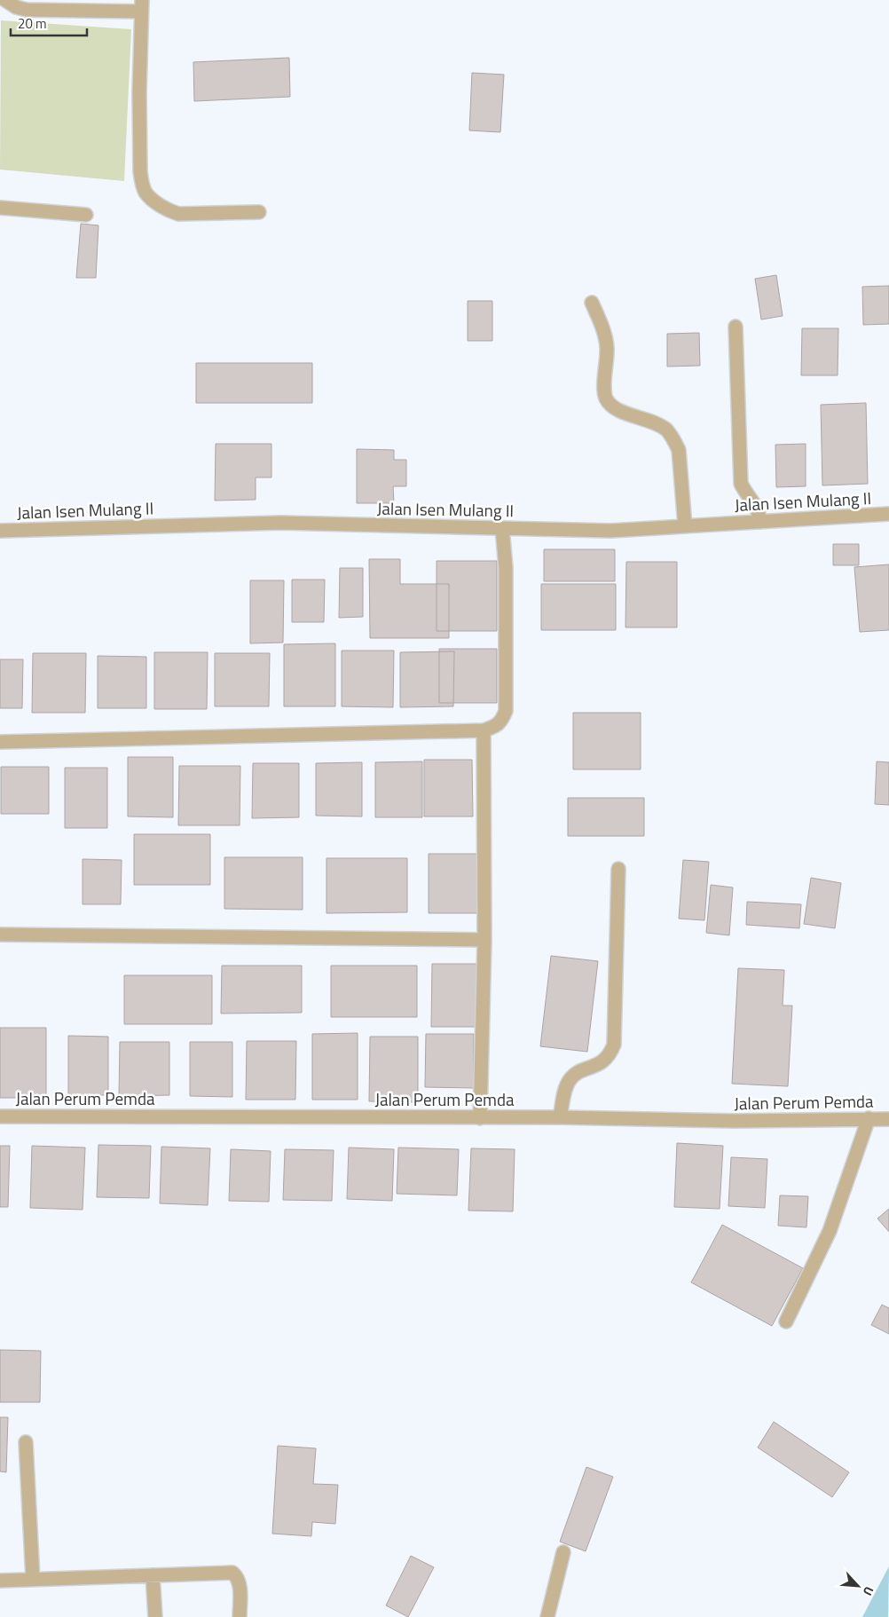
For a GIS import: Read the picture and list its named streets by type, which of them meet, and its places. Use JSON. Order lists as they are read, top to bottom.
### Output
{
  "streets": {
    "street": ["Jalan Isen Mulang II", "Jalan Perum Pemda"]
  },
  "scale_bar": "20 m",
  "north": "bottom right"
}
